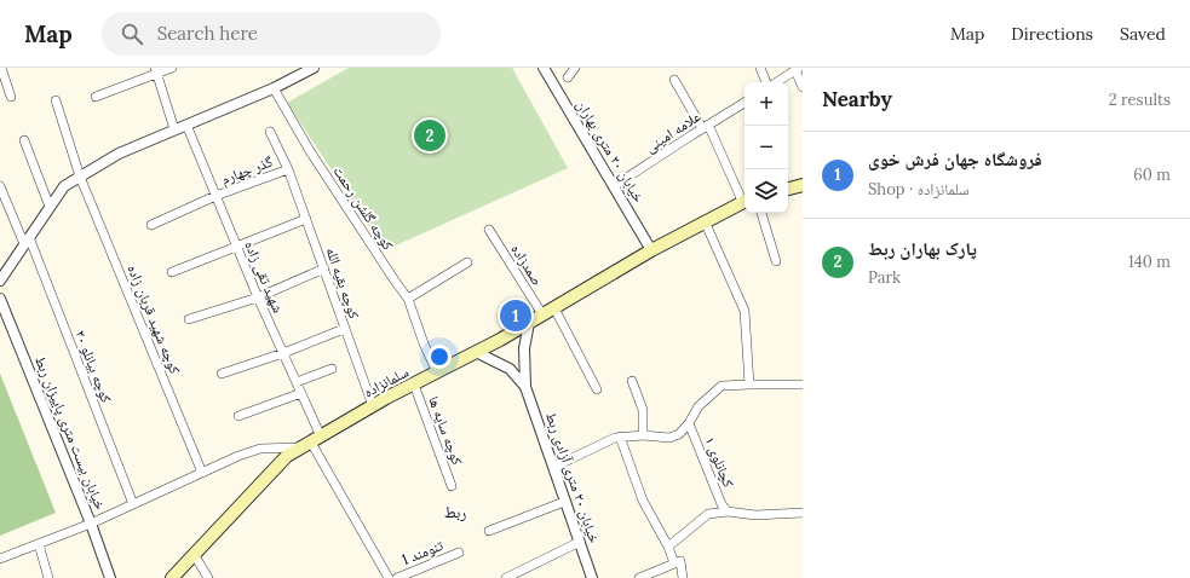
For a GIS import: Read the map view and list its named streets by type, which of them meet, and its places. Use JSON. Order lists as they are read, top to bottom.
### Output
{
  "streets": {
    "main road": ["سلمانزاده"],
    "street": [
      "علامه امینی",
      "خیابان ۲۰ متری بهاران",
      "گذر چهارم",
      "کوچه گلشن رحمت",
      "صمدزاده",
      "شهید تقی زاده",
      "کوچه بقیه الله",
      "کوچه شهید قربان زاده",
      "کوچه بیانلو ۲۰",
      "کوچه سایه ها",
      "خیابان بیست متری پاییزان ربط",
      "کچانلوی ۱",
      "خیابان ۲۰ متری آزادی ربط",
      "تنومند 1"
    ]
  },
  "crossings": [
    ["علامه امینی", "خیابان ۲۰ متری بهاران"],
    ["خیابان ۲۰ متری بهاران", "سلمانزاده"],
    ["گذر چهارم", "شهید تقی زاده"],
    ["گذر چهارم", "کوچه بقیه الله"],
    ["کوچه گلشن رحمت", "سلمانزاده"],
    ["صمدزاده", "سلمانزاده"],
    ["شهید تقی زاده", "سلمانزاده"],
    ["کوچه بقیه الله", "سلمانزاده"],
    ["سلمانزاده", "کوچه سایه ها"]
  ],
  "districts": ["ربط"],
  "page": {
    "header": "Map",
    "search": "Search here",
    "nav": ["Map", "Directions", "Saved"],
    "heading": ["Nearby", "2 results"],
    "map_buttons": ["+", "−"],
    "pins": ["2", "1"],
    "list": [
      {
        "mark": "1",
        "name": "فروشگاه جهان فرش خوی",
        "note": "Shop · سلمانزاده",
        "value": "60 m"
      },
      {
        "mark": "2",
        "name": "پارک بهاران ربط",
        "note": "Park",
        "value": "140 m"
      }
    ]
  }
}
